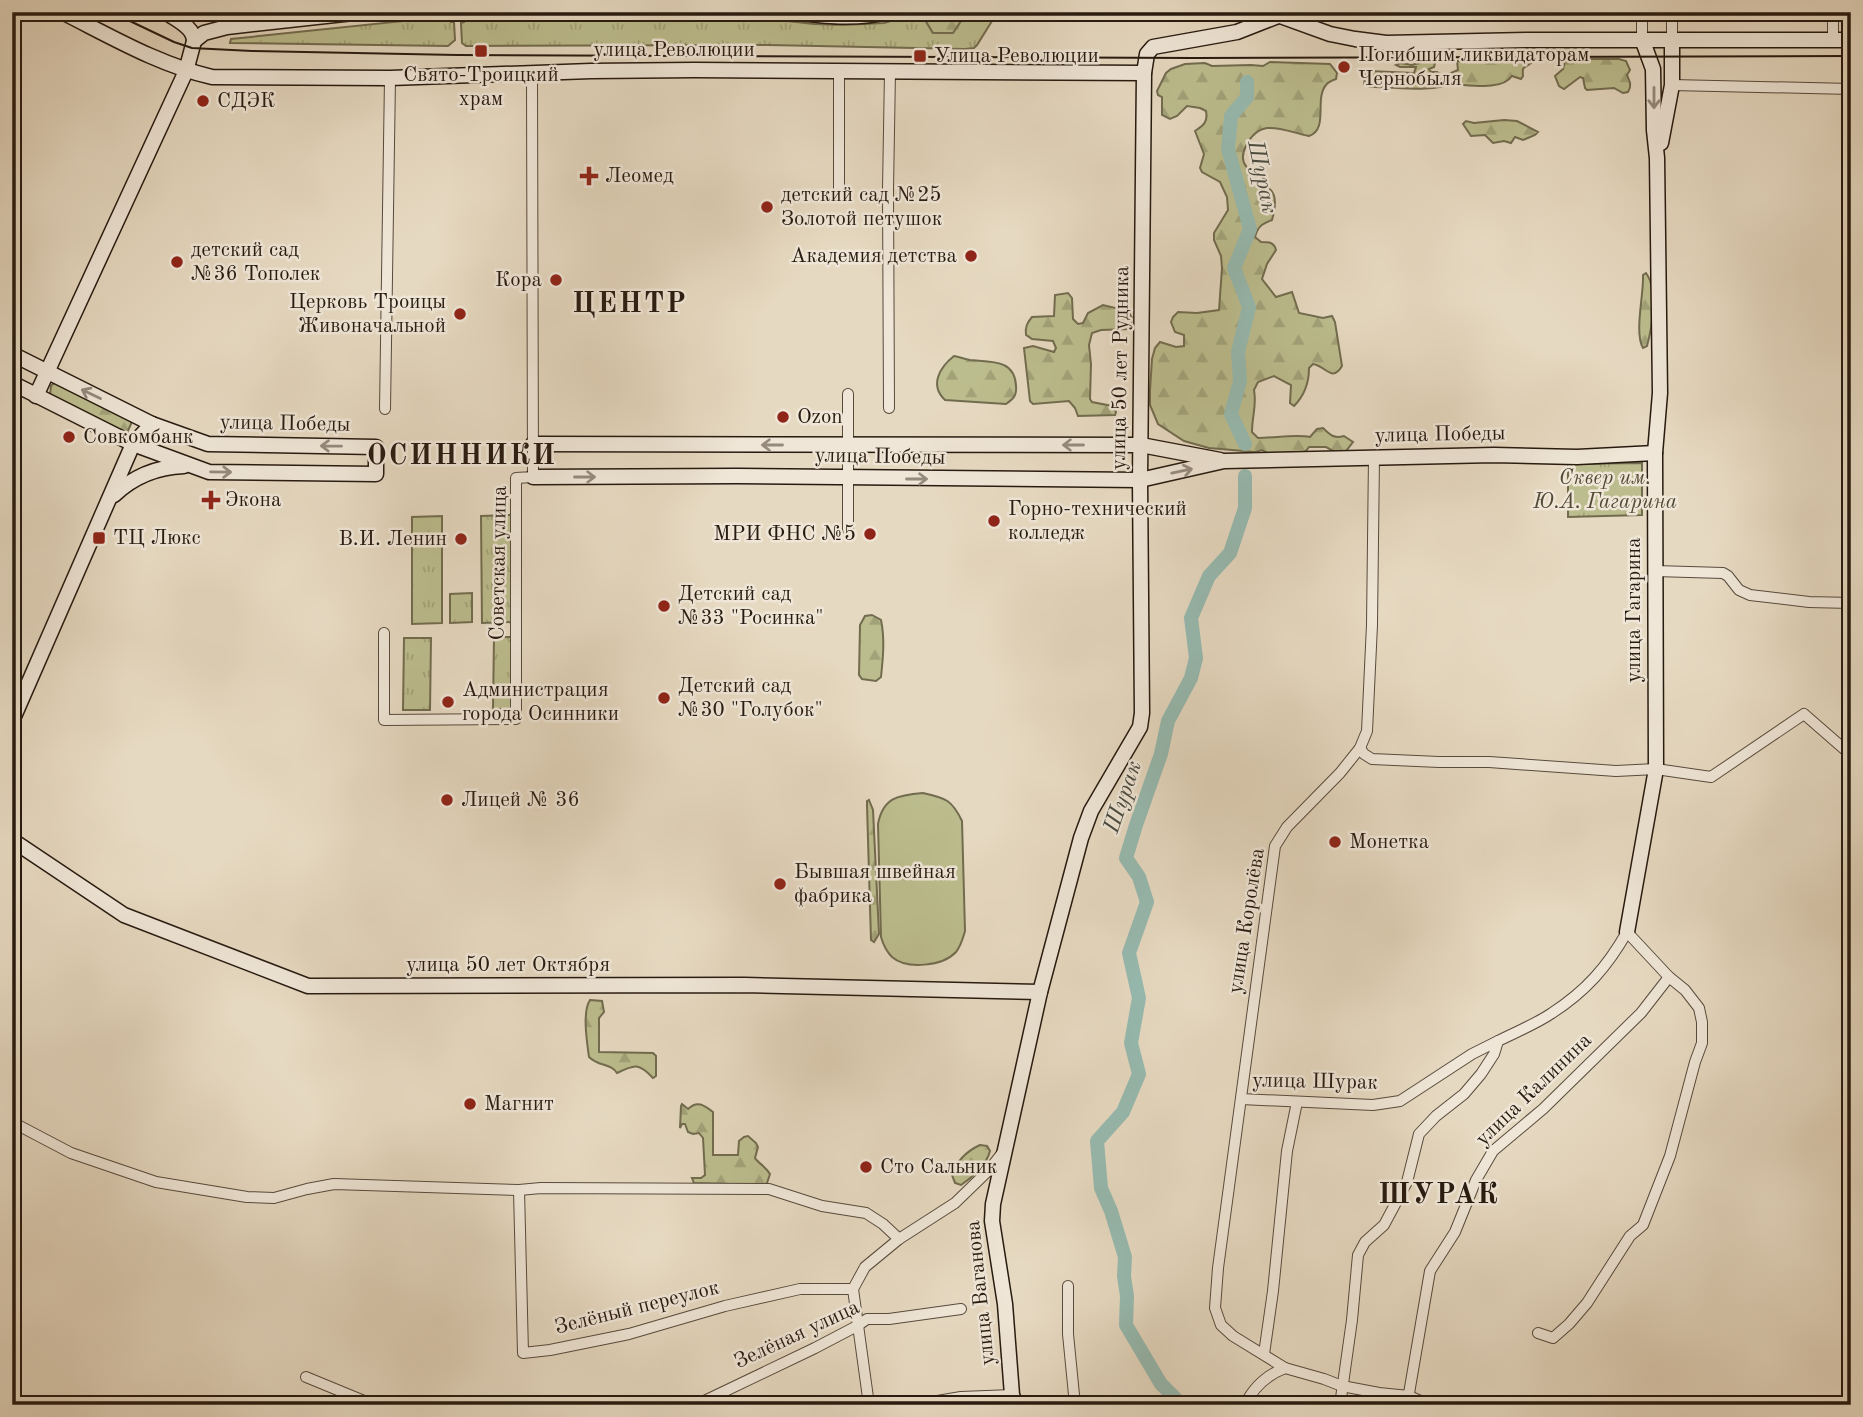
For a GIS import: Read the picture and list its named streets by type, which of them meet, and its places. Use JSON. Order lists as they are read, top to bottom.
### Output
{
  "streets": {
    "street": [
      "улица Революции",
      "улица 50 лет Рудника",
      "улица Победы",
      "Советская улица",
      "улица Гагарина",
      "улица Королёва",
      "улица 50 лет Октября",
      "улица Шурак",
      "улица Калинина",
      "улица Ваганова",
      "Зелёный переулок",
      "Зелёная улица"
    ]
  },
  "crossings": [
    ["улица Революции", "улица 50 лет Рудника"],
    ["улица Революции", "Советская улица"],
    ["улица 50 лет Рудника", "улица Победы"],
    ["улица 50 лет Рудника", "улица 50 лет Октября"],
    ["улица 50 лет Рудника", "улица Ваганова"],
    ["улица Победы", "Советская улица"],
    ["улица Победы", "улица Гагарина"],
    ["улица Победы", "улица Королёва"],
    ["улица Гагарина", "улица Шурак"],
    ["улица Королёва", "улица Шурак"],
    ["улица 50 лет Октября", "улица Ваганова"]
  ],
  "districts": ["ЦЕНТР", "ОСИННИКИ", "ШУРАК"],
  "water": ["Шурак"],
  "parks": ["Сквер им. Ю.А. Гагарина"],
  "places": {
    "transit": ["Свято-Троицкий храм", "Улица Революции", "ТЦ Люкс"],
    "other": [
      "Погибшим ликвидаторам Чернобыля",
      "СДЭК",
      "детский сад №25 Золотой петушок",
      "Академия детства",
      "детский сад №36 Тополек",
      "Кора",
      "Церковь Троицы Живоначальной",
      "Ozon",
      "Совкомбанк",
      "Горно-технический колледж",
      "МРИ ФНС №5",
      "В.И. Ленин",
      "Детский сад №33 \"Росинка\"",
      "Детский сад №30 \"Голубок\"",
      "Администрация города Осинники",
      "Лицей № 36",
      "Монетка",
      "Бывшая швейная фабрика",
      "Магнит",
      "Сто Сальник"
    ],
    "health": ["Леомед", "Экона"]
  }
}
